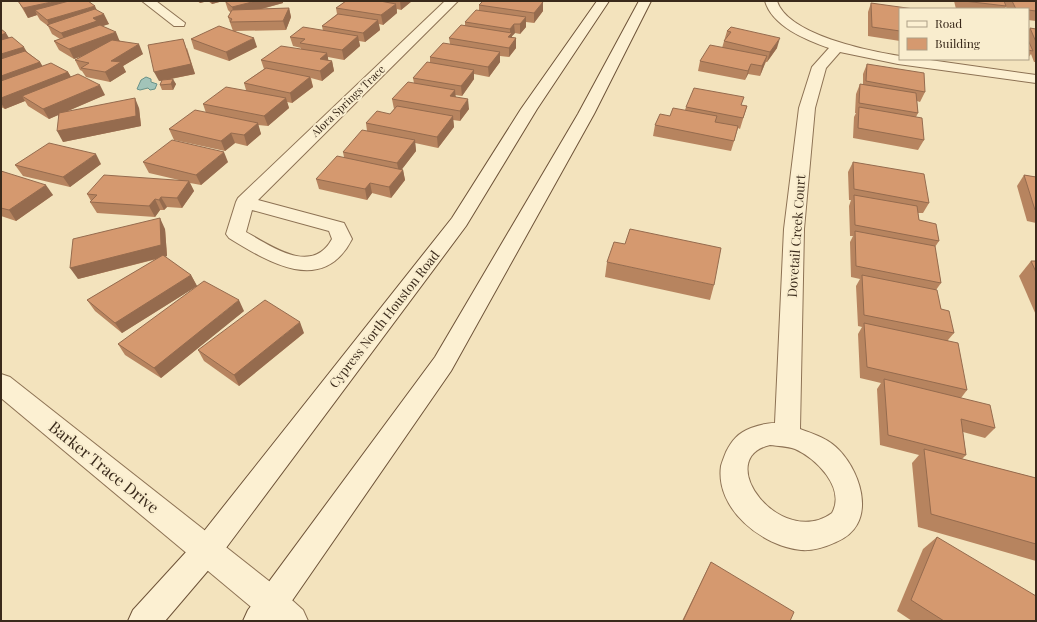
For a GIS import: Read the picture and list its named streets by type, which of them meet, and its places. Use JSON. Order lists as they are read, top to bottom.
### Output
{
  "streets": {
    "street": [
      "Alora Springs Trace",
      "Dovetail Creek Court",
      "Cypress North Houston Road",
      "Barker Trace Drive"
    ]
  },
  "crossings": [
    ["Cypress North Houston Road", "Barker Trace Drive"]
  ],
  "legend": ["Road", "Building"]
}
